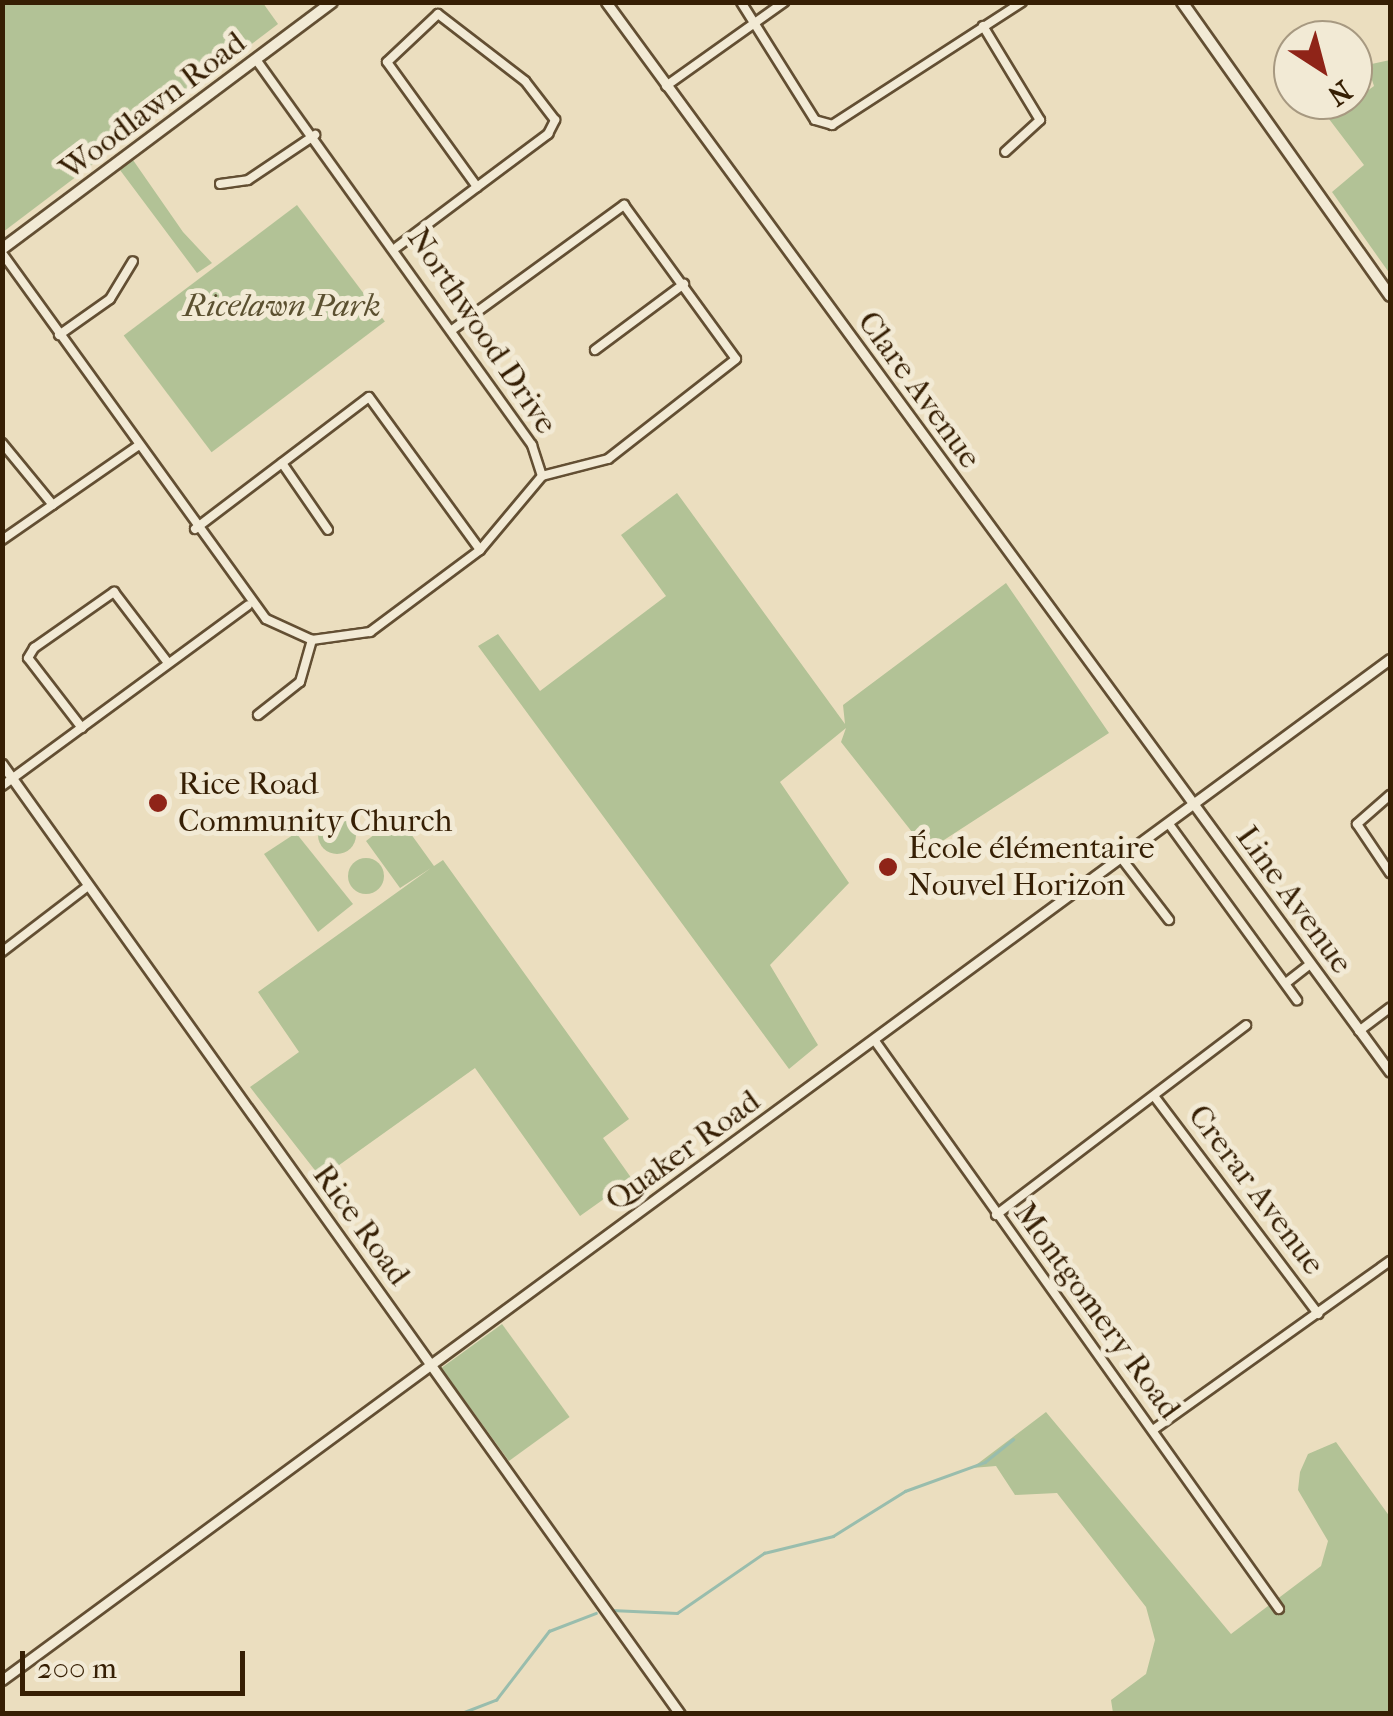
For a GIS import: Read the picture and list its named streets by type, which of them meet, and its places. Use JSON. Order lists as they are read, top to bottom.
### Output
{
  "streets": {
    "main road": ["Woodlawn Road"],
    "street": [
      "Northwood Drive",
      "Clare Avenue",
      "Line Avenue",
      "Quaker Road",
      "Crerar Avenue",
      "Rice Road",
      "Montgomery Road"
    ]
  },
  "crossings": [
    ["Woodlawn Road", "Northwood Drive"],
    ["Clare Avenue", "Line Avenue"],
    ["Clare Avenue", "Quaker Road"],
    ["Line Avenue", "Quaker Road"],
    ["Quaker Road", "Rice Road"],
    ["Quaker Road", "Montgomery Road"]
  ],
  "parks": ["Ricelawn Park"],
  "places": ["Rice Road Community Church", "École élémentaire Nouvel Horizon"],
  "scale_bar": "200 m",
  "north": "bottom right"
}
